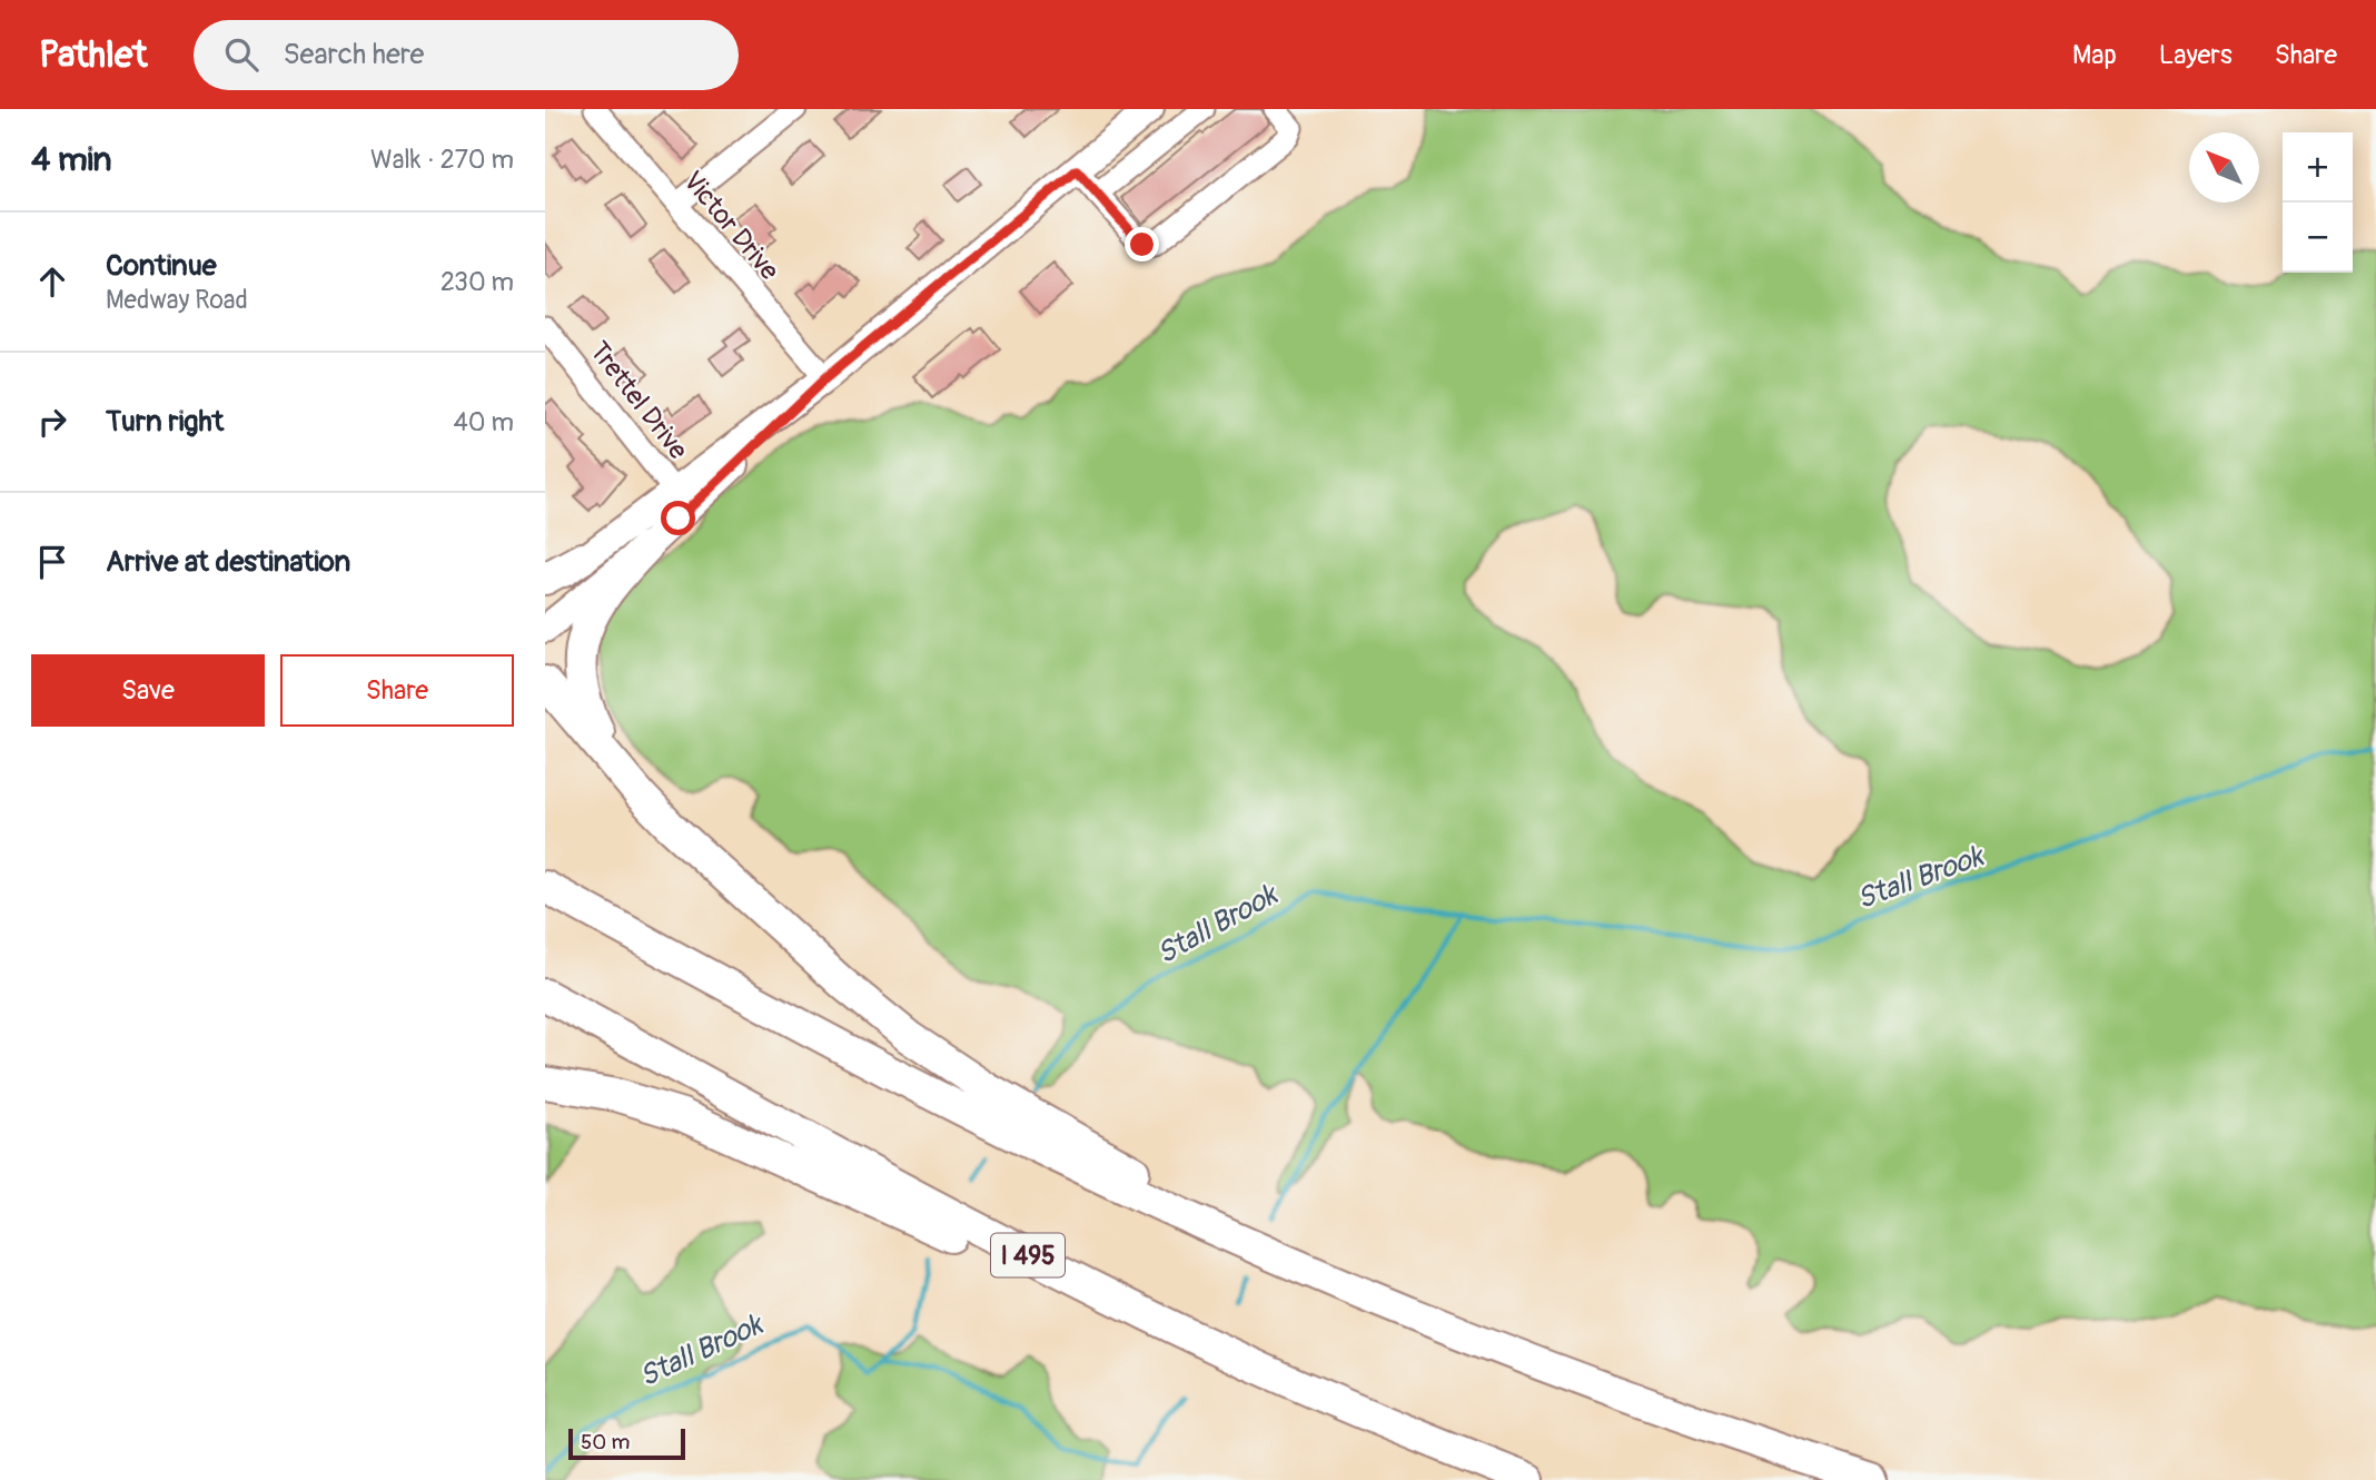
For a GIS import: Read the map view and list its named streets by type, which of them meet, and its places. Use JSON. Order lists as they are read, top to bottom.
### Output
{
  "streets": {
    "highway": ["I 495"],
    "street": ["Victor Drive", "Trettel Drive"]
  },
  "water": ["Stall Brook"],
  "scale_bar": "50 m",
  "north": "top left",
  "page": {
    "header": "Pathlet",
    "search": "Search here",
    "nav": ["Map", "Layers", "Share"],
    "heading": ["4 min", "Walk · 270 m"],
    "map_buttons": ["+", "−"],
    "list": [
      ["Continue", "Medway Road", "230 m"],
      ["Turn right", "40 m"],
      "Arrive at destination"
    ],
    "buttons": ["Save", "Share"],
    "scale": "50 m"
  }
}
